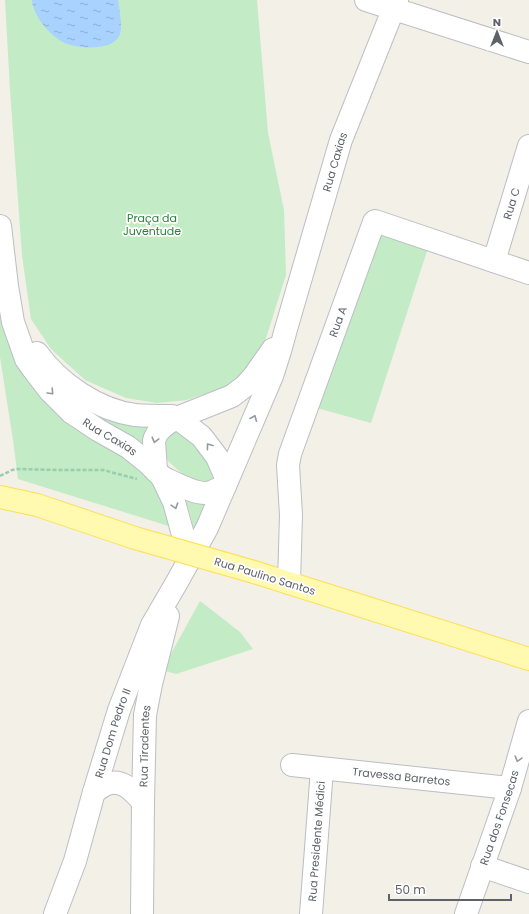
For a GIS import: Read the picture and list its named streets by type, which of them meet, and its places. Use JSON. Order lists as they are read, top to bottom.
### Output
{
  "streets": {
    "main road": ["Rua Paulino Santos"],
    "street": [
      "Rua Caxias",
      "Rua C",
      "Rua A",
      "Rua Dom Pedro II",
      "Rua Tiradentes",
      "Travessa Barretos",
      "Rua dos Fonsecas",
      "Rua Presidente Médici"
    ]
  },
  "crossings": [
    ["Rua Caxias", "Rua Dom Pedro II"],
    ["Rua C", "Rua A"],
    ["Rua A", "Rua Paulino Santos"],
    ["Rua Dom Pedro II", "Rua Tiradentes"],
    ["Travessa Barretos", "Rua dos Fonsecas"],
    ["Travessa Barretos", "Rua Presidente Médici"]
  ],
  "parks": ["Praça da Juventude"],
  "scale_bar": "50 m",
  "north": "top"
}
